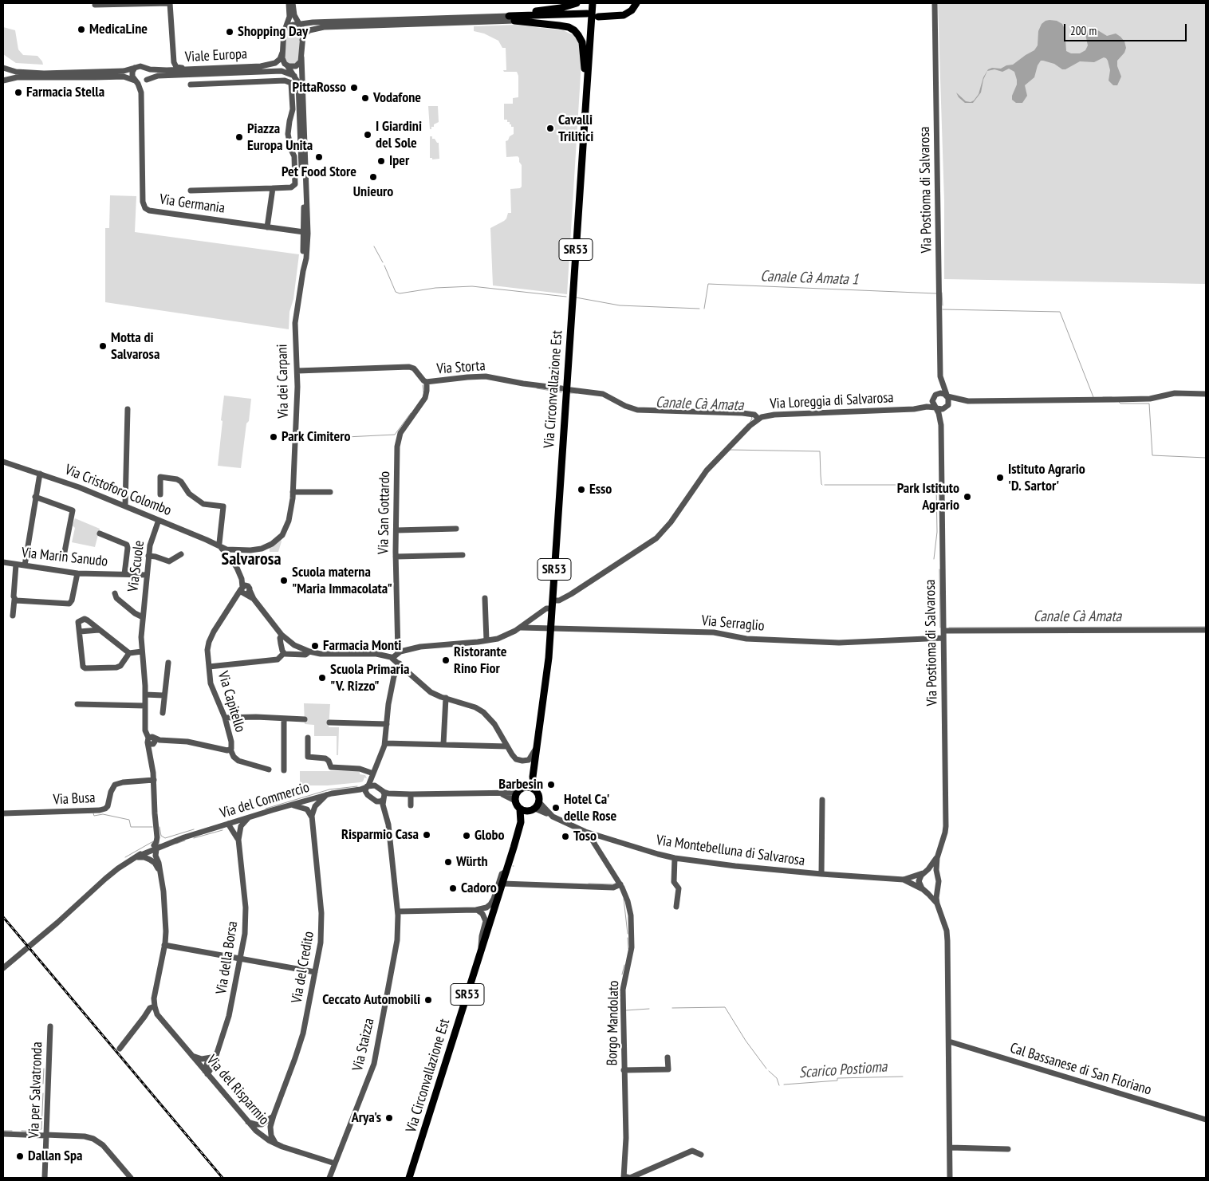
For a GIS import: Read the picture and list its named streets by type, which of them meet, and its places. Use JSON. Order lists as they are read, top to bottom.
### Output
{
  "streets": {
    "main road": ["SR53", "Via Circonvallazione Est"],
    "street": [
      "Viale Europa",
      "Via Postioma di Salvarosa",
      "Via Germania",
      "Via Storta",
      "Via dei Carpani",
      "Via Loreggia di Salvarosa",
      "Via Cristoforo Colombo",
      "Via San Gottardo",
      "Via Marin Sanudo",
      "Via Scuole",
      "Via Serraglio",
      "Via Capitello",
      "Via Busa",
      "Via del Commercio",
      "Via Montebelluna di Salvarosa",
      "Via della Borsa",
      "Via del Credito",
      "Borgo Mandolato",
      "Via Staizza",
      "Cal Bassanese di San Floriano",
      "Via per Salvatronda",
      "Via del Risparmio"
    ]
  },
  "crossings": [
    ["Viale Europa", "Via Germania"],
    ["Viale Europa", "Via dei Carpani"],
    ["Via Postioma di Salvarosa", "Via Loreggia di Salvarosa"],
    ["Via Postioma di Salvarosa", "Via Serraglio"],
    ["Via Postioma di Salvarosa", "Via Montebelluna di Salvarosa"],
    ["Via Postioma di Salvarosa", "Cal Bassanese di San Floriano"],
    ["Via Germania", "Via dei Carpani"],
    ["Via Storta", "Via dei Carpani"],
    ["Via Storta", "Via San Gottardo"],
    ["Via dei Carpani", "Via Cristoforo Colombo"],
    ["Via Circonvallazione Est", "Via Loreggia di Salvarosa"],
    ["Via Circonvallazione Est", "Via Serraglio"],
    ["Via Circonvallazione Est", "Via Montebelluna di Salvarosa"],
    ["Via Cristoforo Colombo", "Via Scuole"],
    ["Via Marin Sanudo", "Via Scuole"],
    ["Via Scuole", "Via Capitello"],
    ["Via Scuole", "Via Busa"],
    ["Via del Commercio", "Via della Borsa"],
    ["Via del Commercio", "Via del Credito"],
    ["Via del Commercio", "Via Staizza"],
    ["Via Montebelluna di Salvarosa", "Borgo Mandolato"],
    ["Via della Borsa", "Via del Risparmio"],
    ["Via del Credito", "Via del Risparmio"],
    ["Via Staizza", "Via del Risparmio"]
  ],
  "districts": ["Salvarosa"],
  "water": ["Canale Cà Amata 1", "Canale Cà Amata", "Scarico Postioma"],
  "places": [
    "MedicaLine",
    "Shopping Day",
    "PittaRosso",
    "Farmacia Stella",
    "Vodafone",
    "Cavalli Trilitici",
    "I Giardini del Sole",
    "Piazza Europa Unita",
    "Pet Food Store",
    "Iper",
    "Unieuro",
    "Motta di Salvarosa",
    "Park Cimitero",
    "Istituto Agrario 'D. Sartor'",
    "Esso",
    "Park Istituto Agrario",
    "Scuola materna \"Maria Immacolata\"",
    "Farmacia Monti",
    "Ristorante Rino Fior",
    "Scuola Primaria \"V. Rizzo\"",
    "Barbesin",
    "Hotel Ca' delle Rose",
    "Risparmio Casa",
    "Globo",
    "Toso",
    "Würth",
    "Cadoro",
    "Ceccato Automobili",
    "Arya's",
    "Dallan Spa"
  ],
  "scale_bar": "200 m"
}
